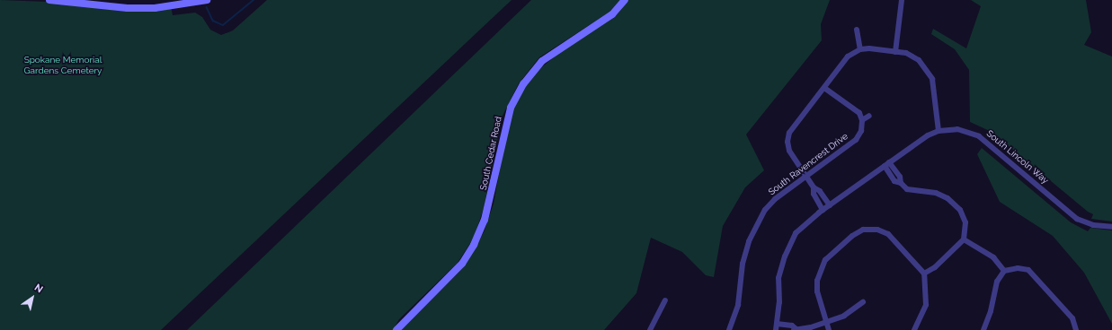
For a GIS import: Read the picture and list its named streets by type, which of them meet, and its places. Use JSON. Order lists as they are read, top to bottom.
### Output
{
  "streets": {
    "street": ["South Cedar Road", "South Lincoln Way", "South Ravencrest Drive"]
  },
  "parks": ["Spokane Memorial Gardens Cemetery"],
  "north": "top right"
}
